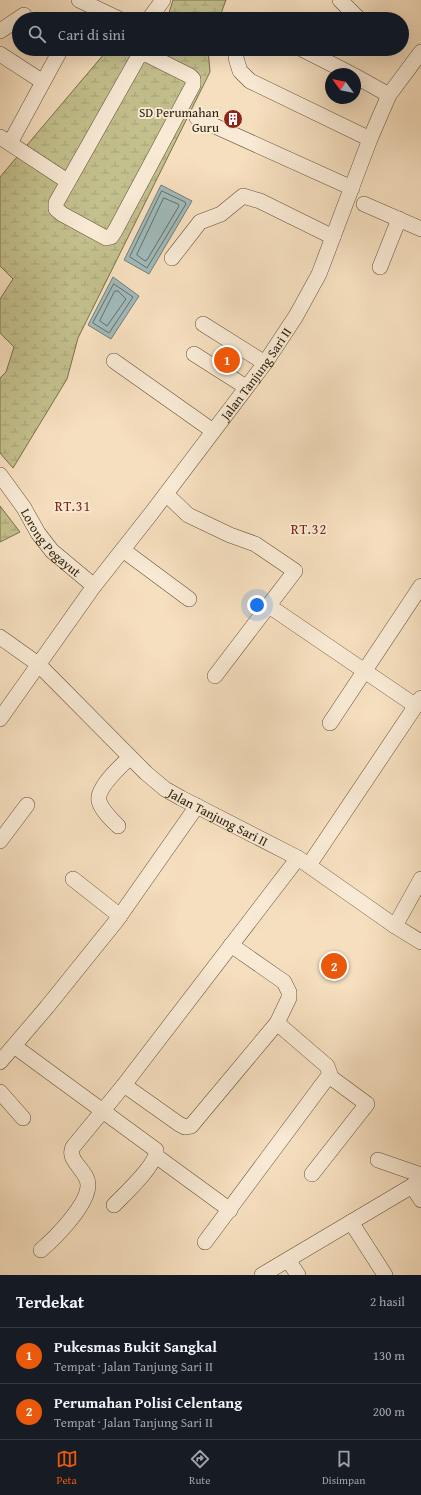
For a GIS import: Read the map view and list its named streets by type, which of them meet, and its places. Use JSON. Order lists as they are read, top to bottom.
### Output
{
  "streets": {
    "street": ["Jalan Tanjung Sari II", "Lorong Pegayut"]
  },
  "crossings": [
    ["Jalan Tanjung Sari II", "Lorong Pegayut"]
  ],
  "districts": ["RT.31", "RT.32"],
  "places": {
    "building": ["SD Perumahan Guru"]
  },
  "north": "top left",
  "page": {
    "search": "Cari di sini",
    "pins": ["1", "2"],
    "heading": ["Terdekat", "2 hasil"],
    "list": [
      {
        "mark": "1",
        "name": "Pukesmas Bukit Sangkal",
        "note": "Tempat · Jalan Tanjung Sari II",
        "value": "130 m"
      },
      {
        "mark": "2",
        "name": "Perumahan Polisi Celentang",
        "note": "Tempat · Jalan Tanjung Sari II",
        "value": "200 m"
      }
    ],
    "nav": ["Peta", "Rute", "Disimpan"]
  }
}
